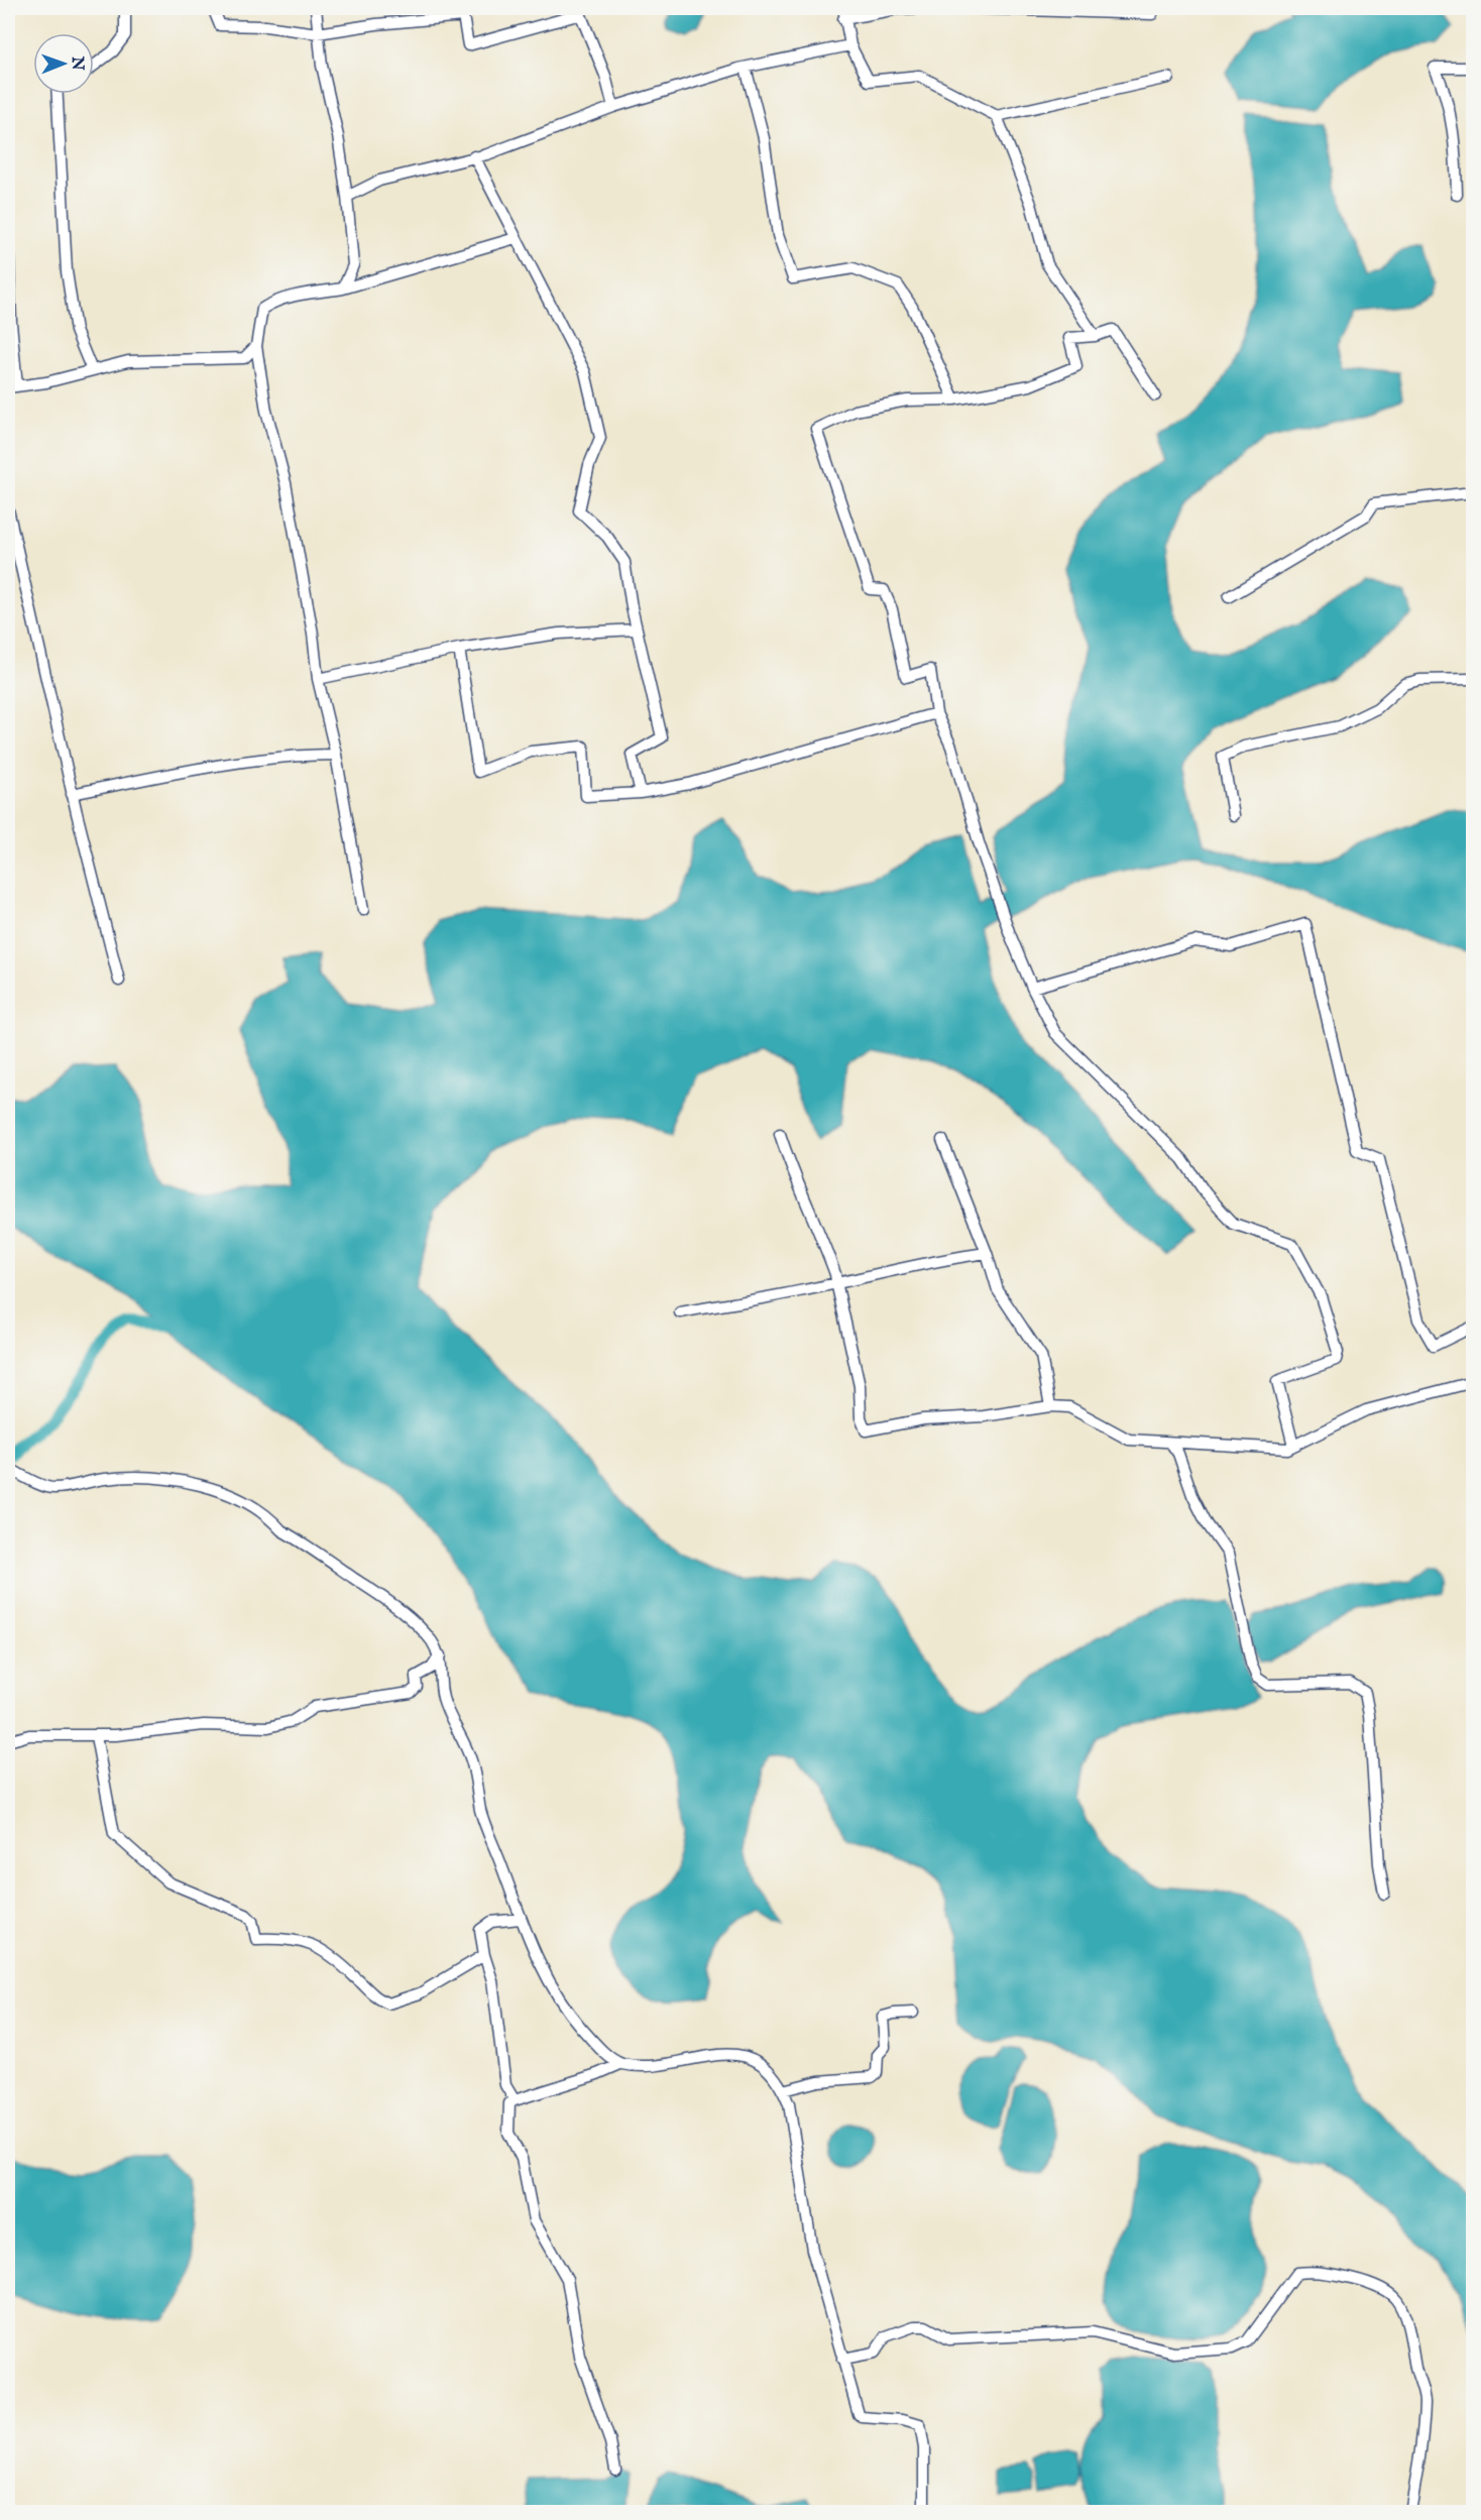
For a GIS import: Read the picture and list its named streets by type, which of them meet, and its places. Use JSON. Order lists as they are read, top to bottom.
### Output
{
  "north": "right"
}
